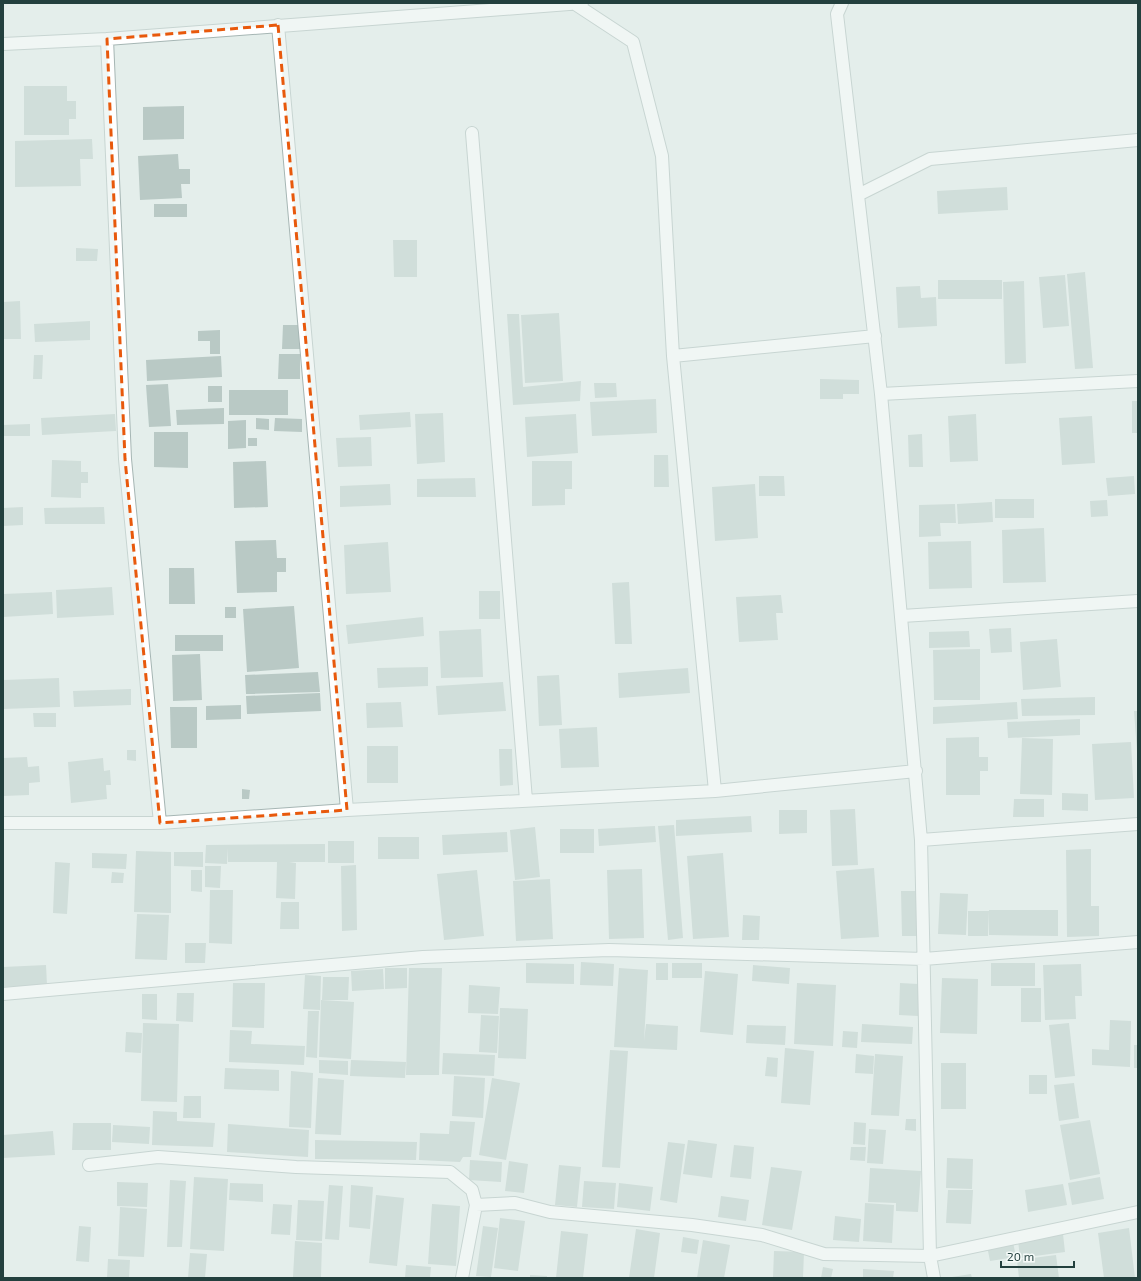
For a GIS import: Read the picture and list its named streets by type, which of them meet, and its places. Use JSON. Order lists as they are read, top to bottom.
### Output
{
  "scale_bar": "20 m"
}
